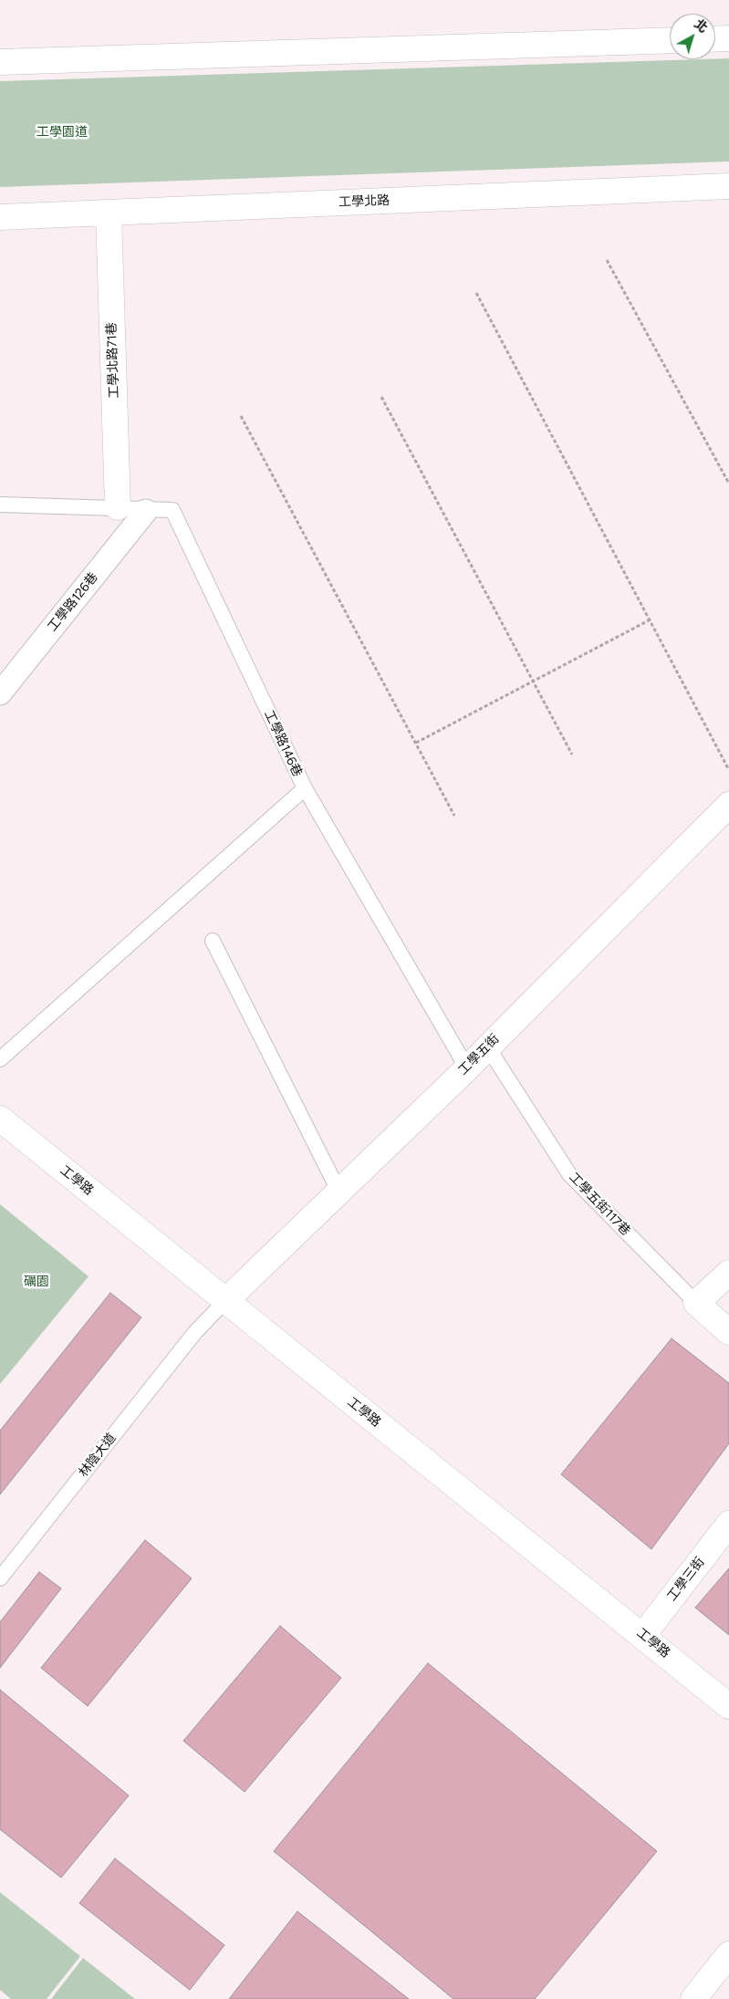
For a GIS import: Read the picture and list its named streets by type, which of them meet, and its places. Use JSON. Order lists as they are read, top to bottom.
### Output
{
  "streets": {
    "street": [
      "工學北路",
      "工學北路71巷",
      "工學路126巷",
      "工學五街",
      "工學路",
      "工學三街"
    ],
    "lane": ["工學路146巷", "工學五街117巷", "林陰大道"]
  },
  "crossings": [
    ["工學北路", "工學北路71巷"],
    ["工學北路71巷", "工學路146巷"],
    ["工學路126巷", "工學路146巷"],
    ["工學五街", "工學路"],
    ["工學五街", "工學五街117巷"],
    ["工學五街", "林陰大道"],
    ["工學路", "林陰大道"],
    ["工學路", "工學三街"]
  ],
  "parks": ["工學園道", "礪園"],
  "north": "top right"
}
